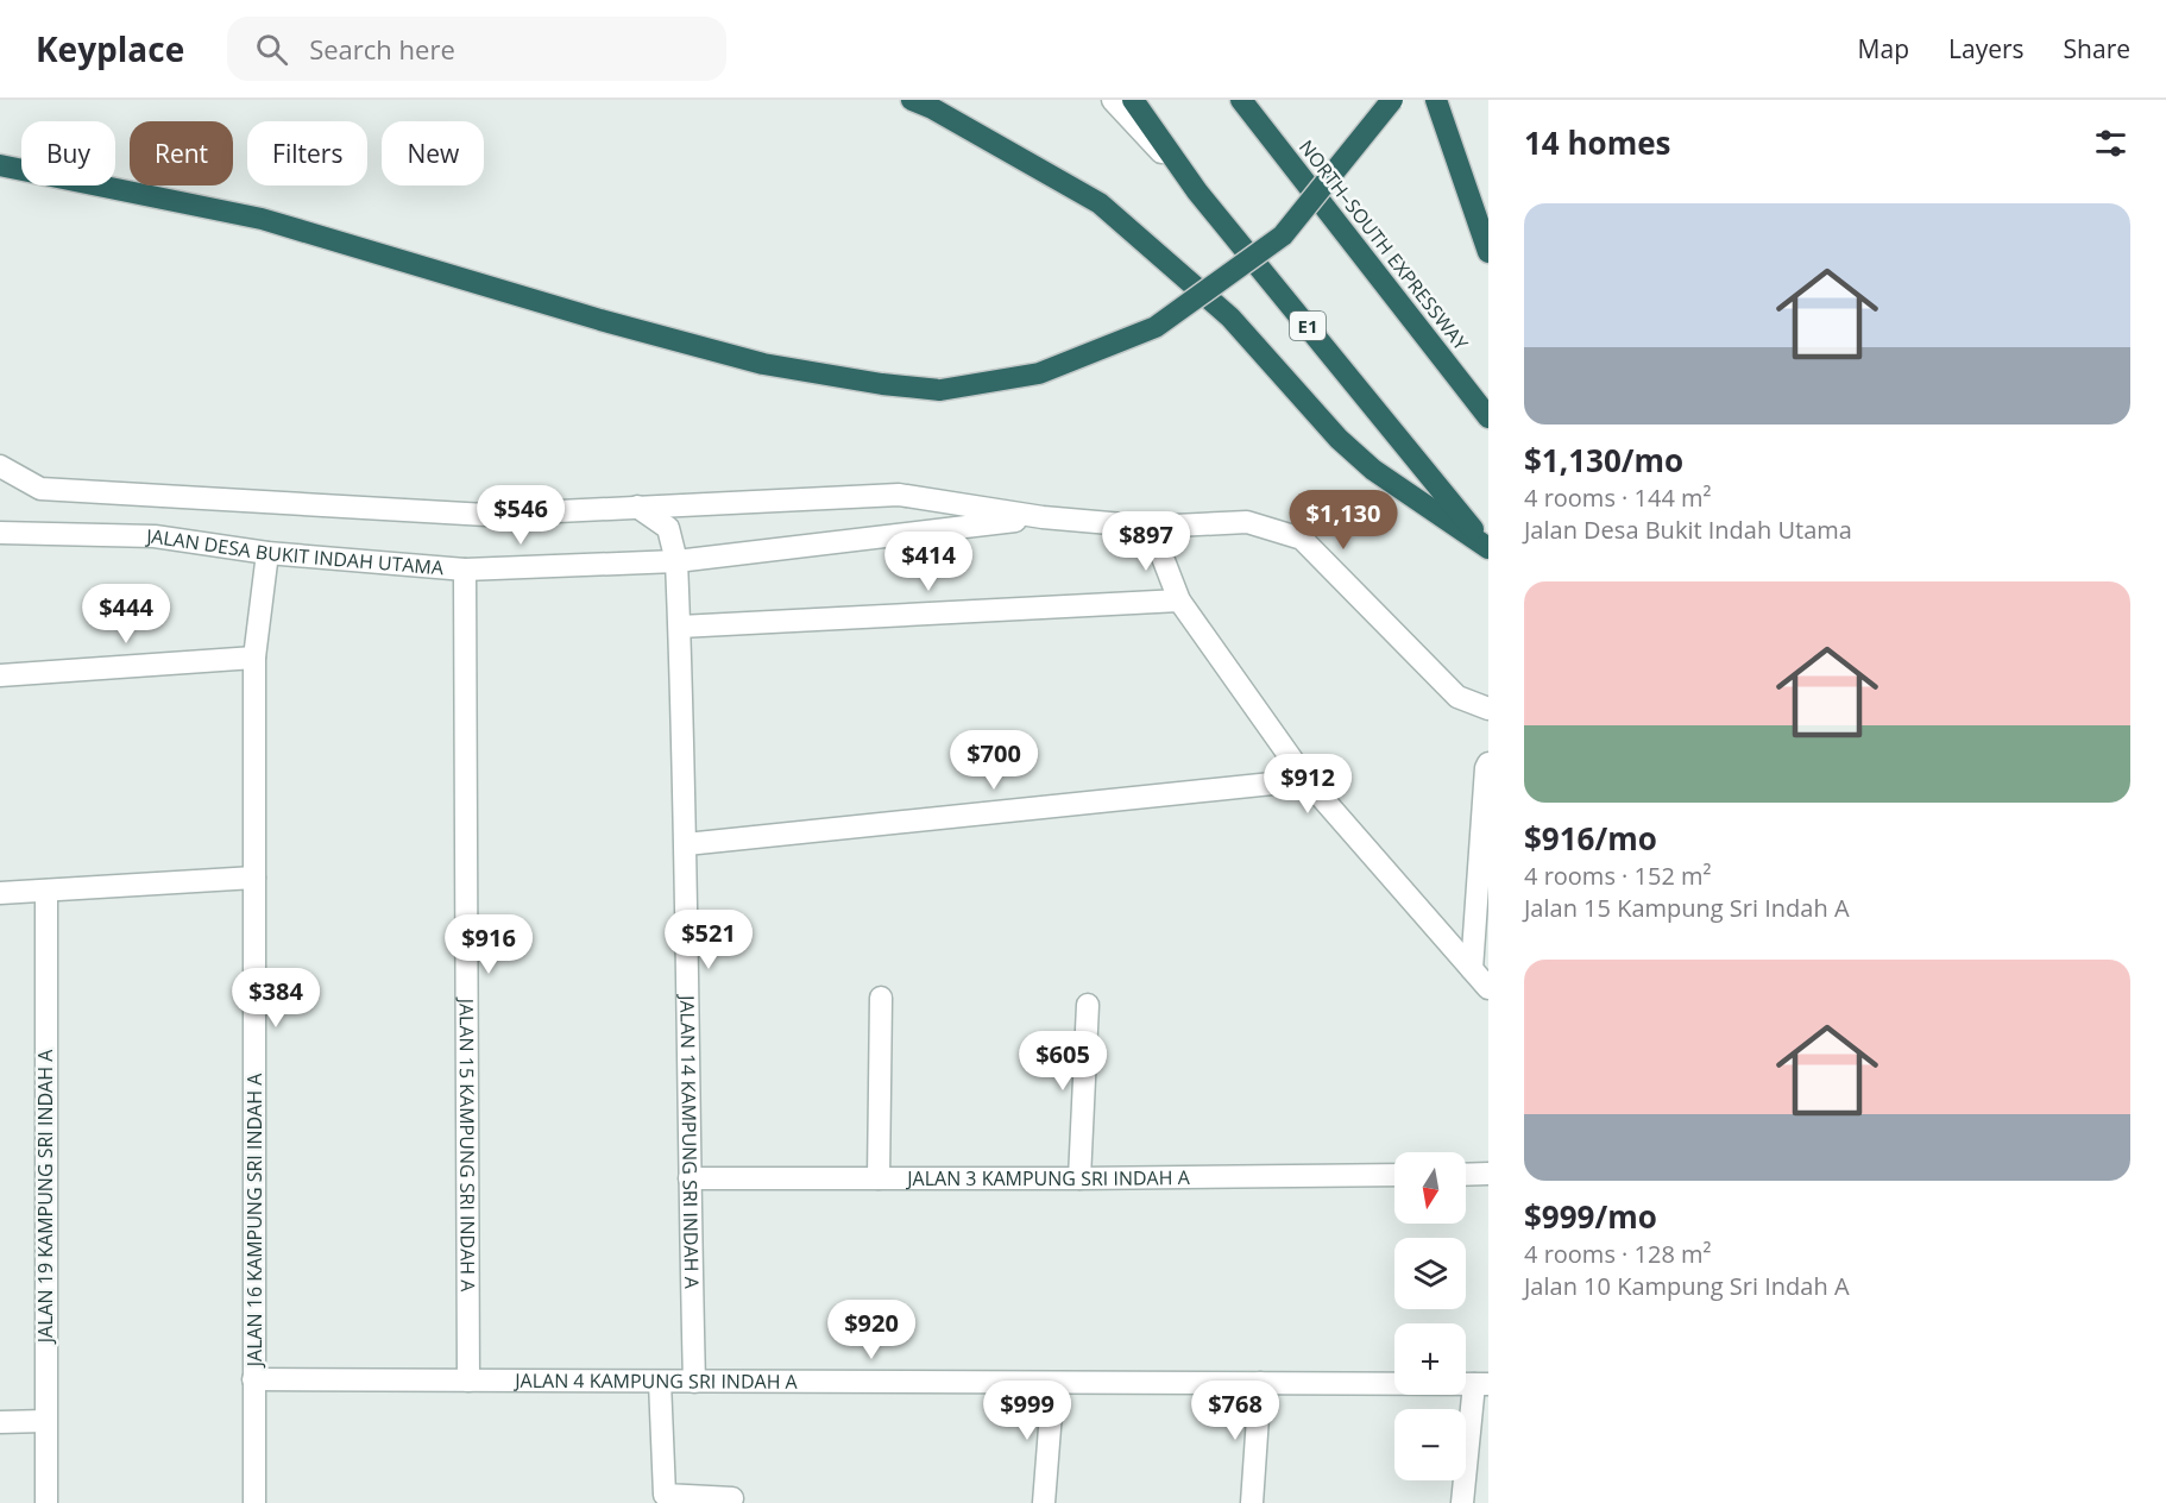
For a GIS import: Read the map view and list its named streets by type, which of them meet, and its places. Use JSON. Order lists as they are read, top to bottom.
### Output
{
  "streets": {
    "highway": ["NORTH–SOUTH EXPRESSWAY", "E1"],
    "street": [
      "JALAN DESA BUKIT INDAH UTAMA",
      "JALAN 14 KAMPUNG SRI INDAH A",
      "JALAN 15 KAMPUNG SRI INDAH A",
      "JALAN 3 KAMPUNG SRI INDAH A",
      "JALAN 19 KAMPUNG SRI INDAH A",
      "JALAN 16 KAMPUNG SRI INDAH A",
      "JALAN 4 KAMPUNG SRI INDAH A"
    ]
  },
  "crossings": [
    ["JALAN DESA BUKIT INDAH UTAMA", "JALAN 14 KAMPUNG SRI INDAH A"],
    ["JALAN DESA BUKIT INDAH UTAMA", "JALAN 15 KAMPUNG SRI INDAH A"],
    ["JALAN DESA BUKIT INDAH UTAMA", "JALAN 16 KAMPUNG SRI INDAH A"],
    ["JALAN 14 KAMPUNG SRI INDAH A", "JALAN 3 KAMPUNG SRI INDAH A"],
    ["JALAN 14 KAMPUNG SRI INDAH A", "JALAN 4 KAMPUNG SRI INDAH A"],
    ["JALAN 15 KAMPUNG SRI INDAH A", "JALAN 4 KAMPUNG SRI INDAH A"],
    ["JALAN 16 KAMPUNG SRI INDAH A", "JALAN 4 KAMPUNG SRI INDAH A"]
  ],
  "north": "bottom",
  "page": {
    "header": "Keyplace",
    "search": "Search here",
    "nav": ["Map", "Layers", "Share"],
    "heading": "14 homes",
    "chip": [
      "Buy",
      "Rent",
      "Filters",
      "New"
    ],
    "list": [
      {
        "name": "$1,130/mo",
        "note": "4 rooms · 144 m² · Jalan Desa Bukit Indah Utama"
      },
      {
        "name": "$916/mo",
        "note": "4 rooms · 152 m² · Jalan 15 Kampung Sri Indah A"
      },
      {
        "name": "$999/mo",
        "note": "4 rooms · 128 m² · Jalan 10 Kampung Sri Indah A"
      }
    ],
    "price": [
      "$546",
      "$1,130",
      "$897",
      "$414",
      "$444",
      "$700",
      "$912",
      "$521",
      "$916",
      "$384",
      "$605",
      "$920",
      "$999",
      "$768"
    ],
    "map_buttons": ["+", "−"]
  }
}
